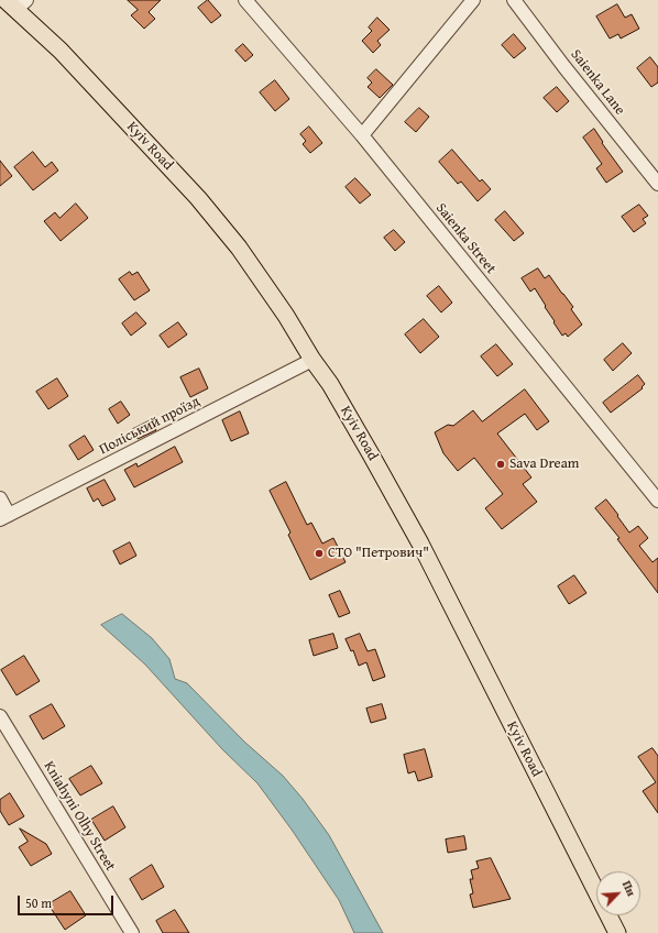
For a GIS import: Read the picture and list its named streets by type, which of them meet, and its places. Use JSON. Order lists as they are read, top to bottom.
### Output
{
  "streets": {
    "main road": ["Kyiv Road"],
    "street": [
      "Saienka Lane",
      "Saienka Street",
      "Поліський проїзд",
      "Kniahyni Olhy Street"
    ]
  },
  "crossings": [
    ["Kyiv Road", "Поліський проїзд"]
  ],
  "places": ["Sava Dream", "СТО \"Петрович\""],
  "scale_bar": "50 m",
  "north": "top right"
}
